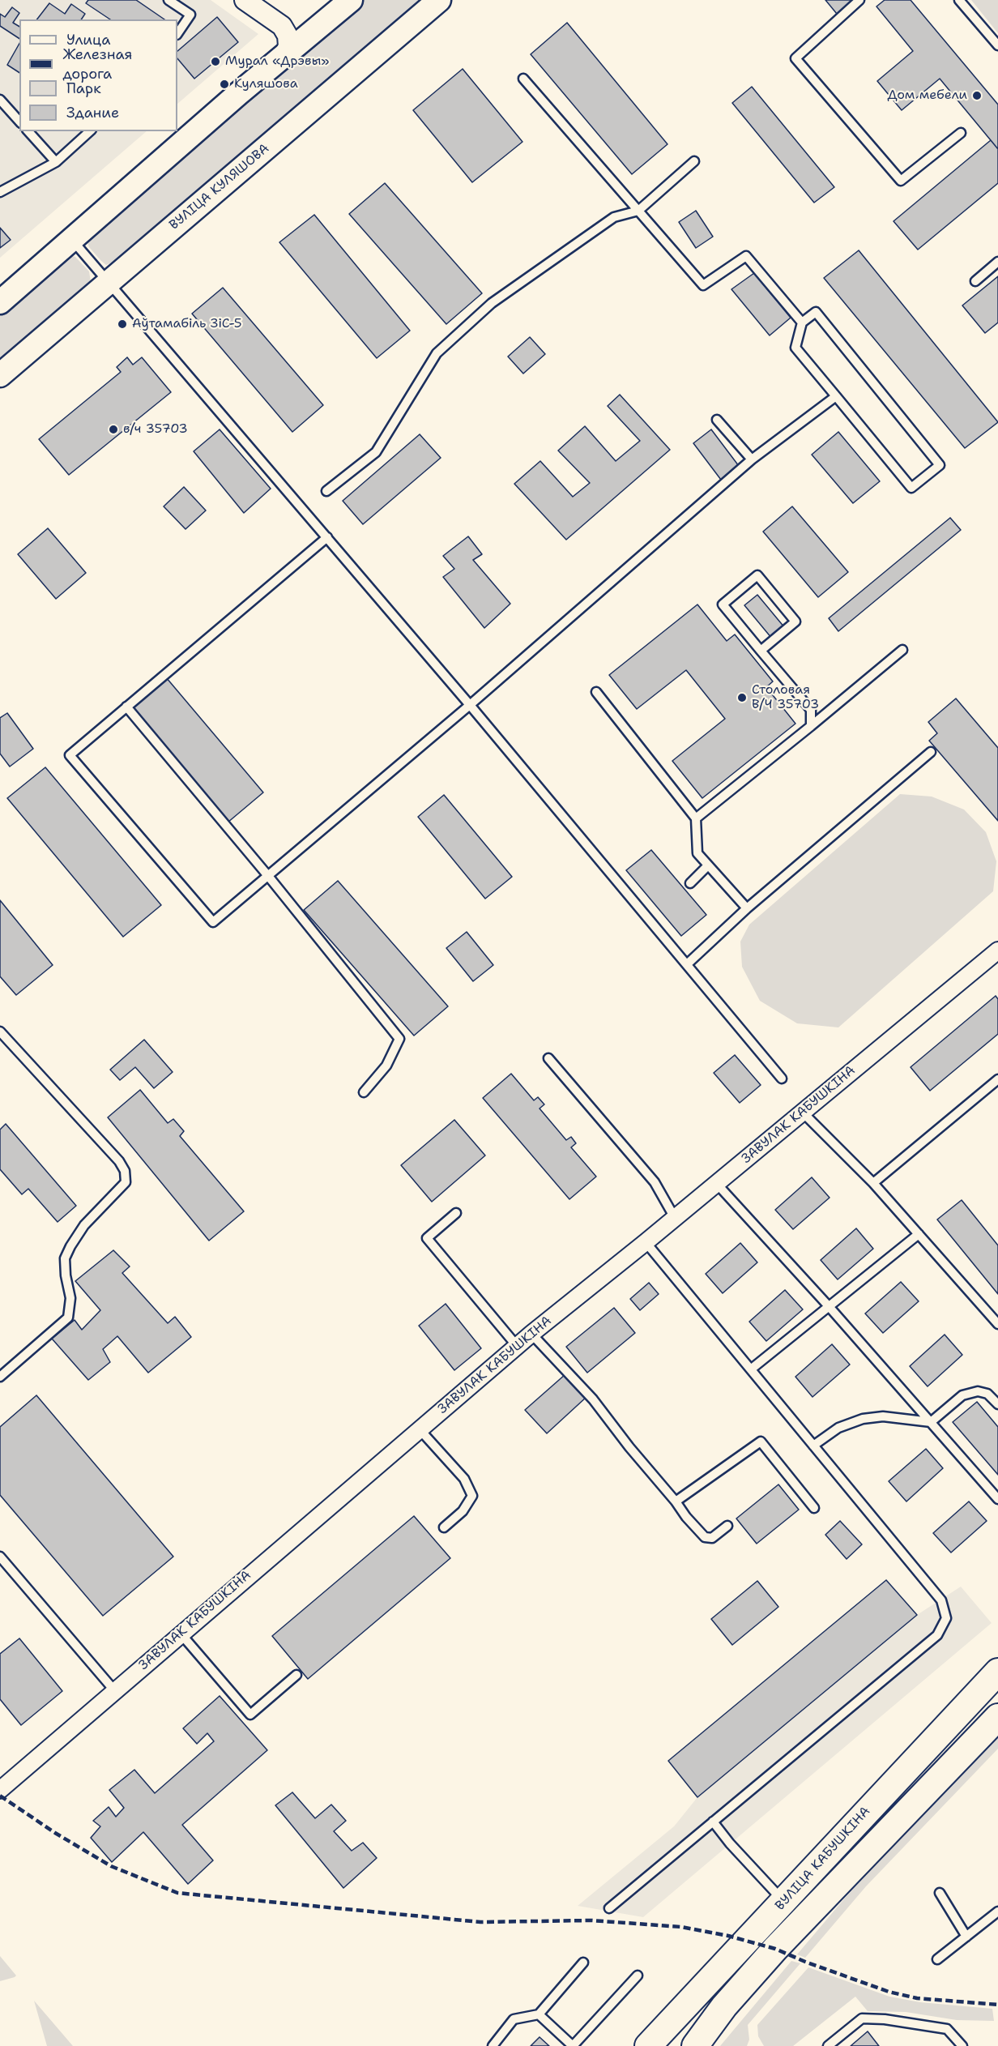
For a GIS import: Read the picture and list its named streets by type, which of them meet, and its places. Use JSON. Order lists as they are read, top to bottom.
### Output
{
  "streets": {
    "main road": ["ВУЛІЦА КУЛЯШОВА", "ВУЛІЦА КАБУШКІНА"],
    "street": ["ЗАВУЛАК КАБУШКІНА"]
  },
  "places": [
    "Мурал «Дрэвы»",
    "Куляшова",
    "Дом мебели",
    "Аўтамабіль ЗіС-5",
    "в/ч 35703",
    "Столовая В/Ч 35703"
  ],
  "legend": [
    "Улица",
    "Железная дорога",
    "Парк",
    "Здание"
  ]
}
